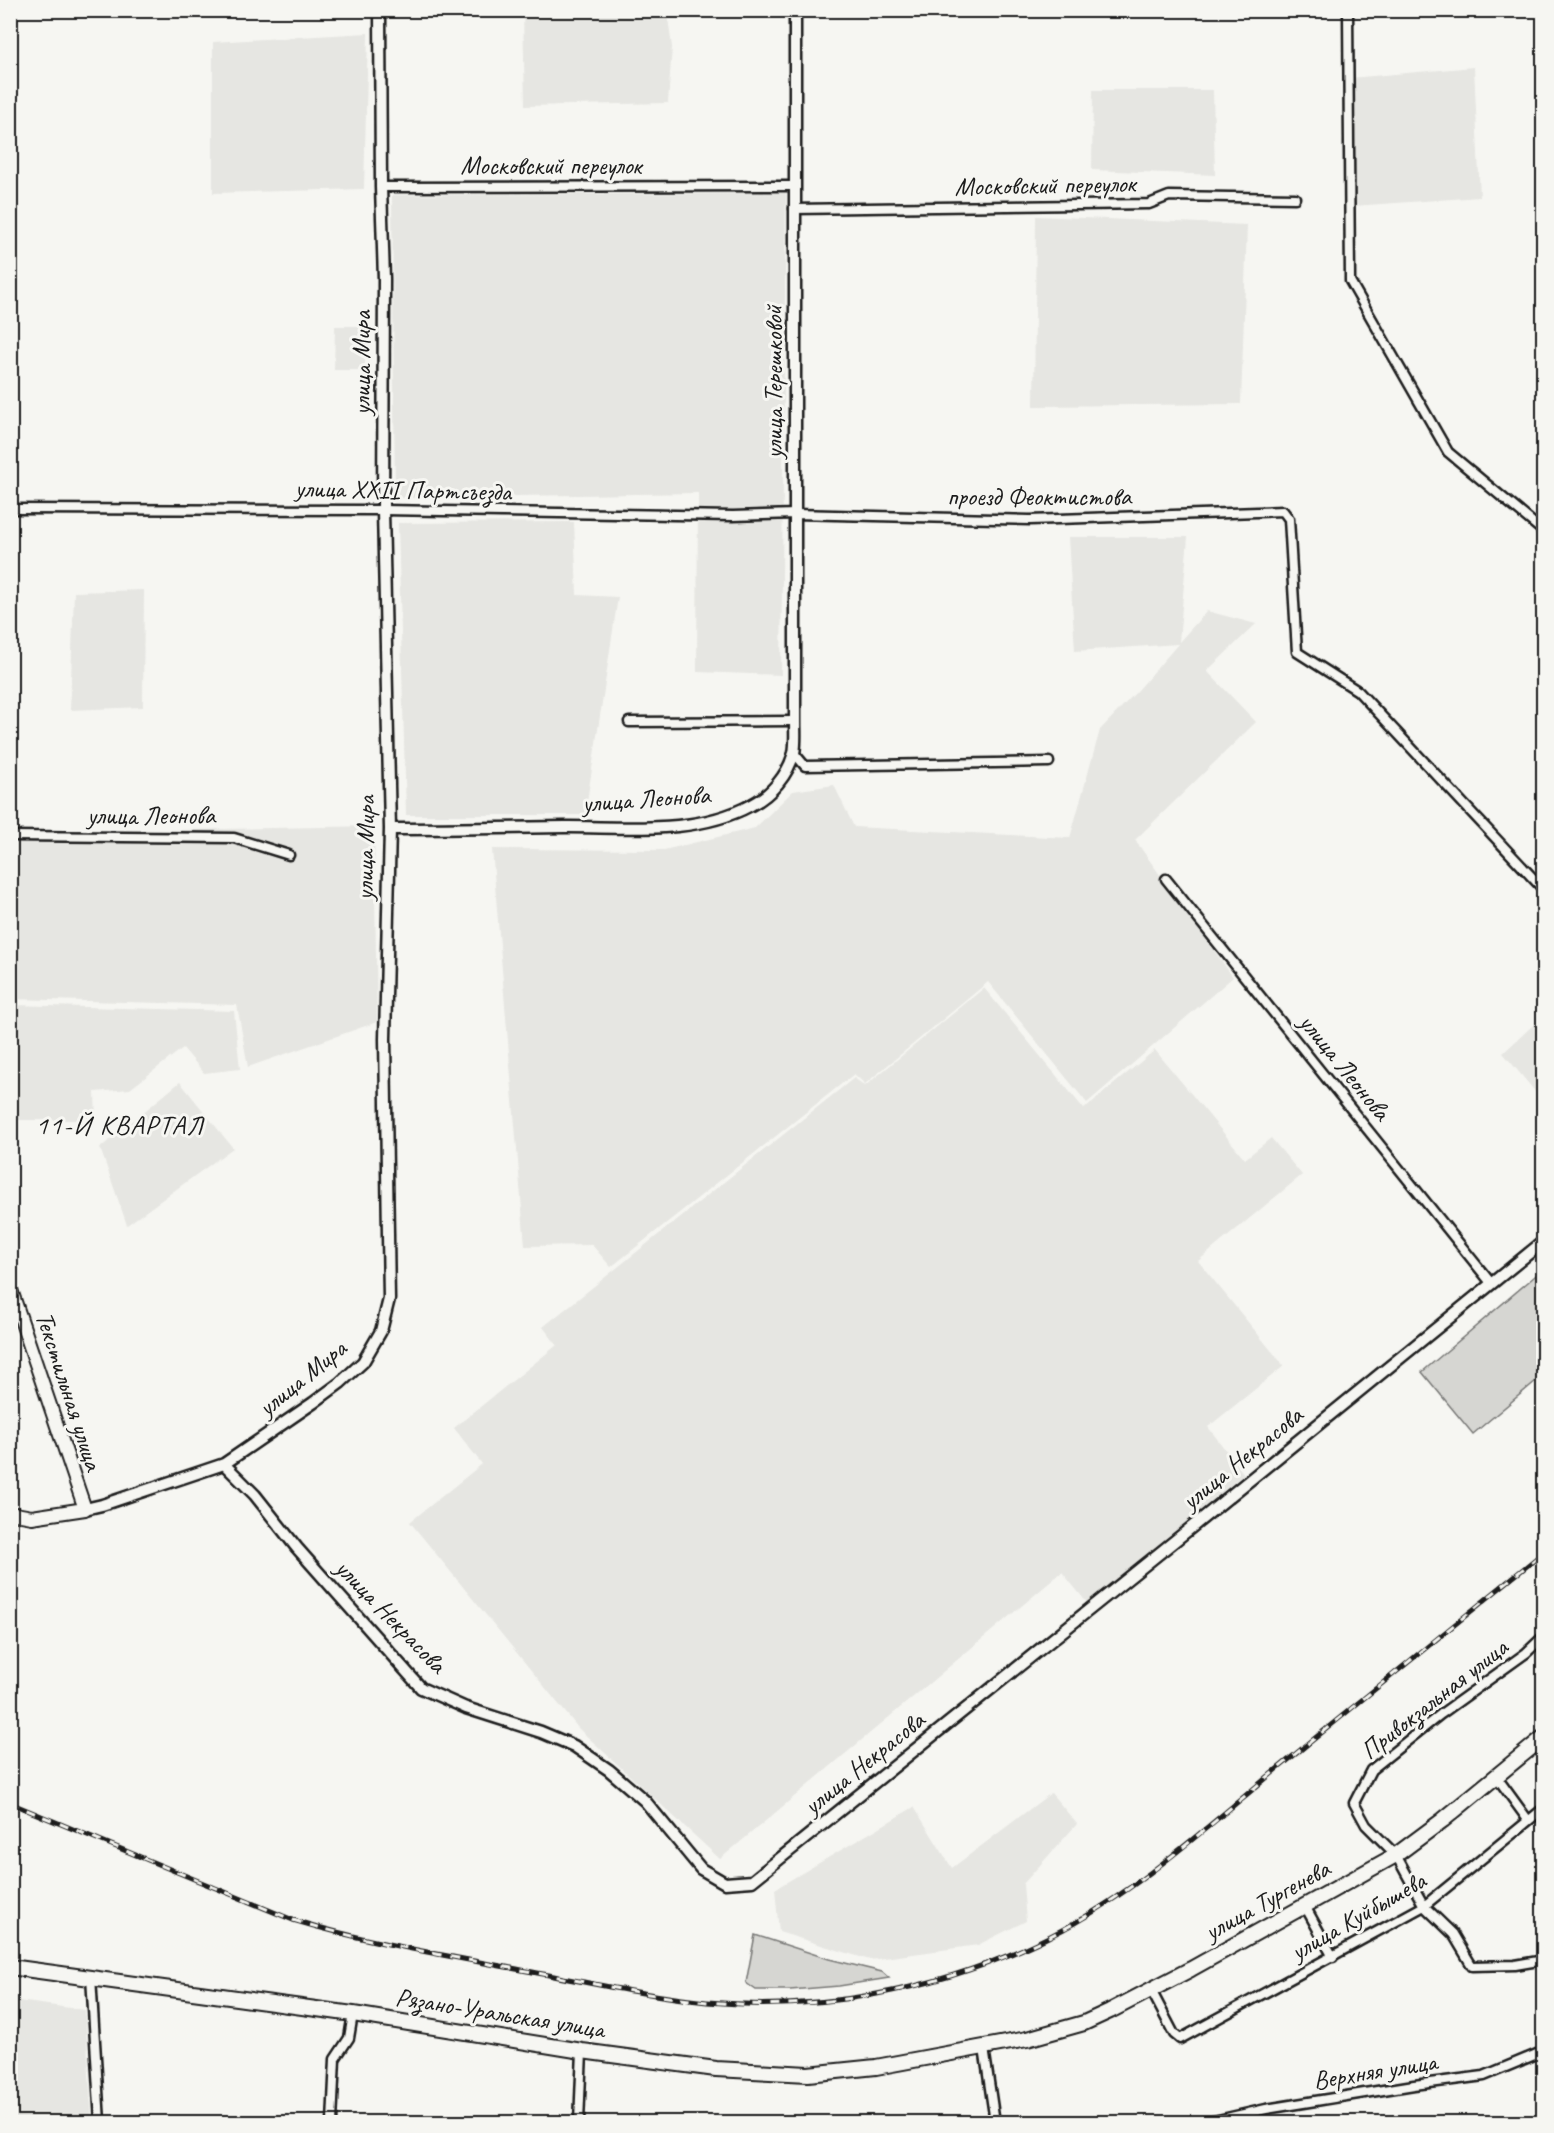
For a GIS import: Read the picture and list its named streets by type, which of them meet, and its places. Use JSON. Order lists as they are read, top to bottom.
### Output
{
  "streets": {
    "main road": ["Текстильная улица", "улица Тургенева", "Рязано-Уральская улица"],
    "street": [
      "Московский переулок",
      "улица Мира",
      "улица Терешковой",
      "улица XXII Партсъезда",
      "проезд Феоктистова",
      "улица Леонова",
      "улица Некрасова",
      "Привокзальная улица",
      "улица Куйбышева",
      "Верхняя улица"
    ]
  },
  "crossings": [
    ["Московский переулок", "улица Мира"],
    ["Московский переулок", "улица Терешковой"],
    ["улица Мира", "улица XXII Партсъезда"],
    ["улица Мира", "улица Леонова"],
    ["улица Мира", "Текстильная улица"],
    ["улица Мира", "улица Некрасова"],
    ["улица Терешковой", "улица XXII Партсъезда"],
    ["улица Терешковой", "проезд Феоктистова"],
    ["улица Терешковой", "улица Леонова"],
    ["улица XXII Партсъезда", "проезд Феоктистова"],
    ["улица Леонова", "улица Некрасова"],
    ["Привокзальная улица", "улица Тургенева"],
    ["улица Тургенева", "улица Куйбышева"],
    ["улица Тургенева", "Рязано-Уральская улица"]
  ],
  "districts": ["11-Й КВАРТАЛ"]
}
